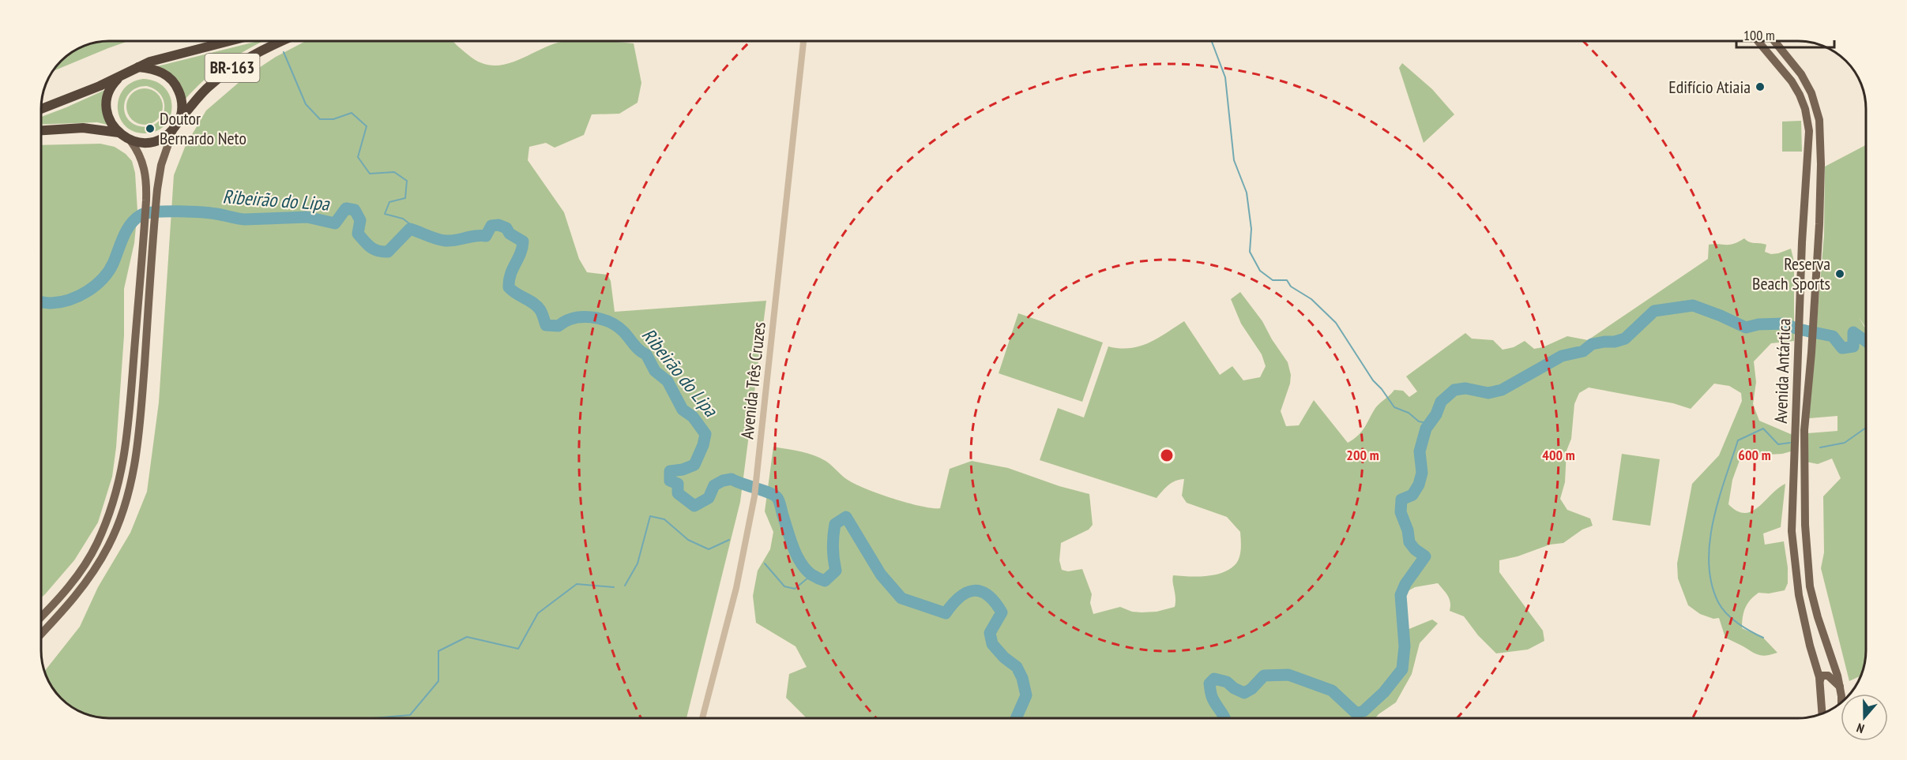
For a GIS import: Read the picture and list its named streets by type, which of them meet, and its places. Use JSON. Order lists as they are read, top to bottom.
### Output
{
  "streets": {
    "highway": ["BR-163"],
    "main road": ["Avenida Antártica"],
    "street": ["Avenida Três Cruzes"]
  },
  "water": ["Ribeirão do Lipa"],
  "places": ["Edifício Atiaia", "Doutor Bernardo Neto", "Reserva Beach Sports"],
  "scale_bar": "100 m",
  "north": "bottom",
  "rings": ["200 m", "400 m", "600 m"]
}
